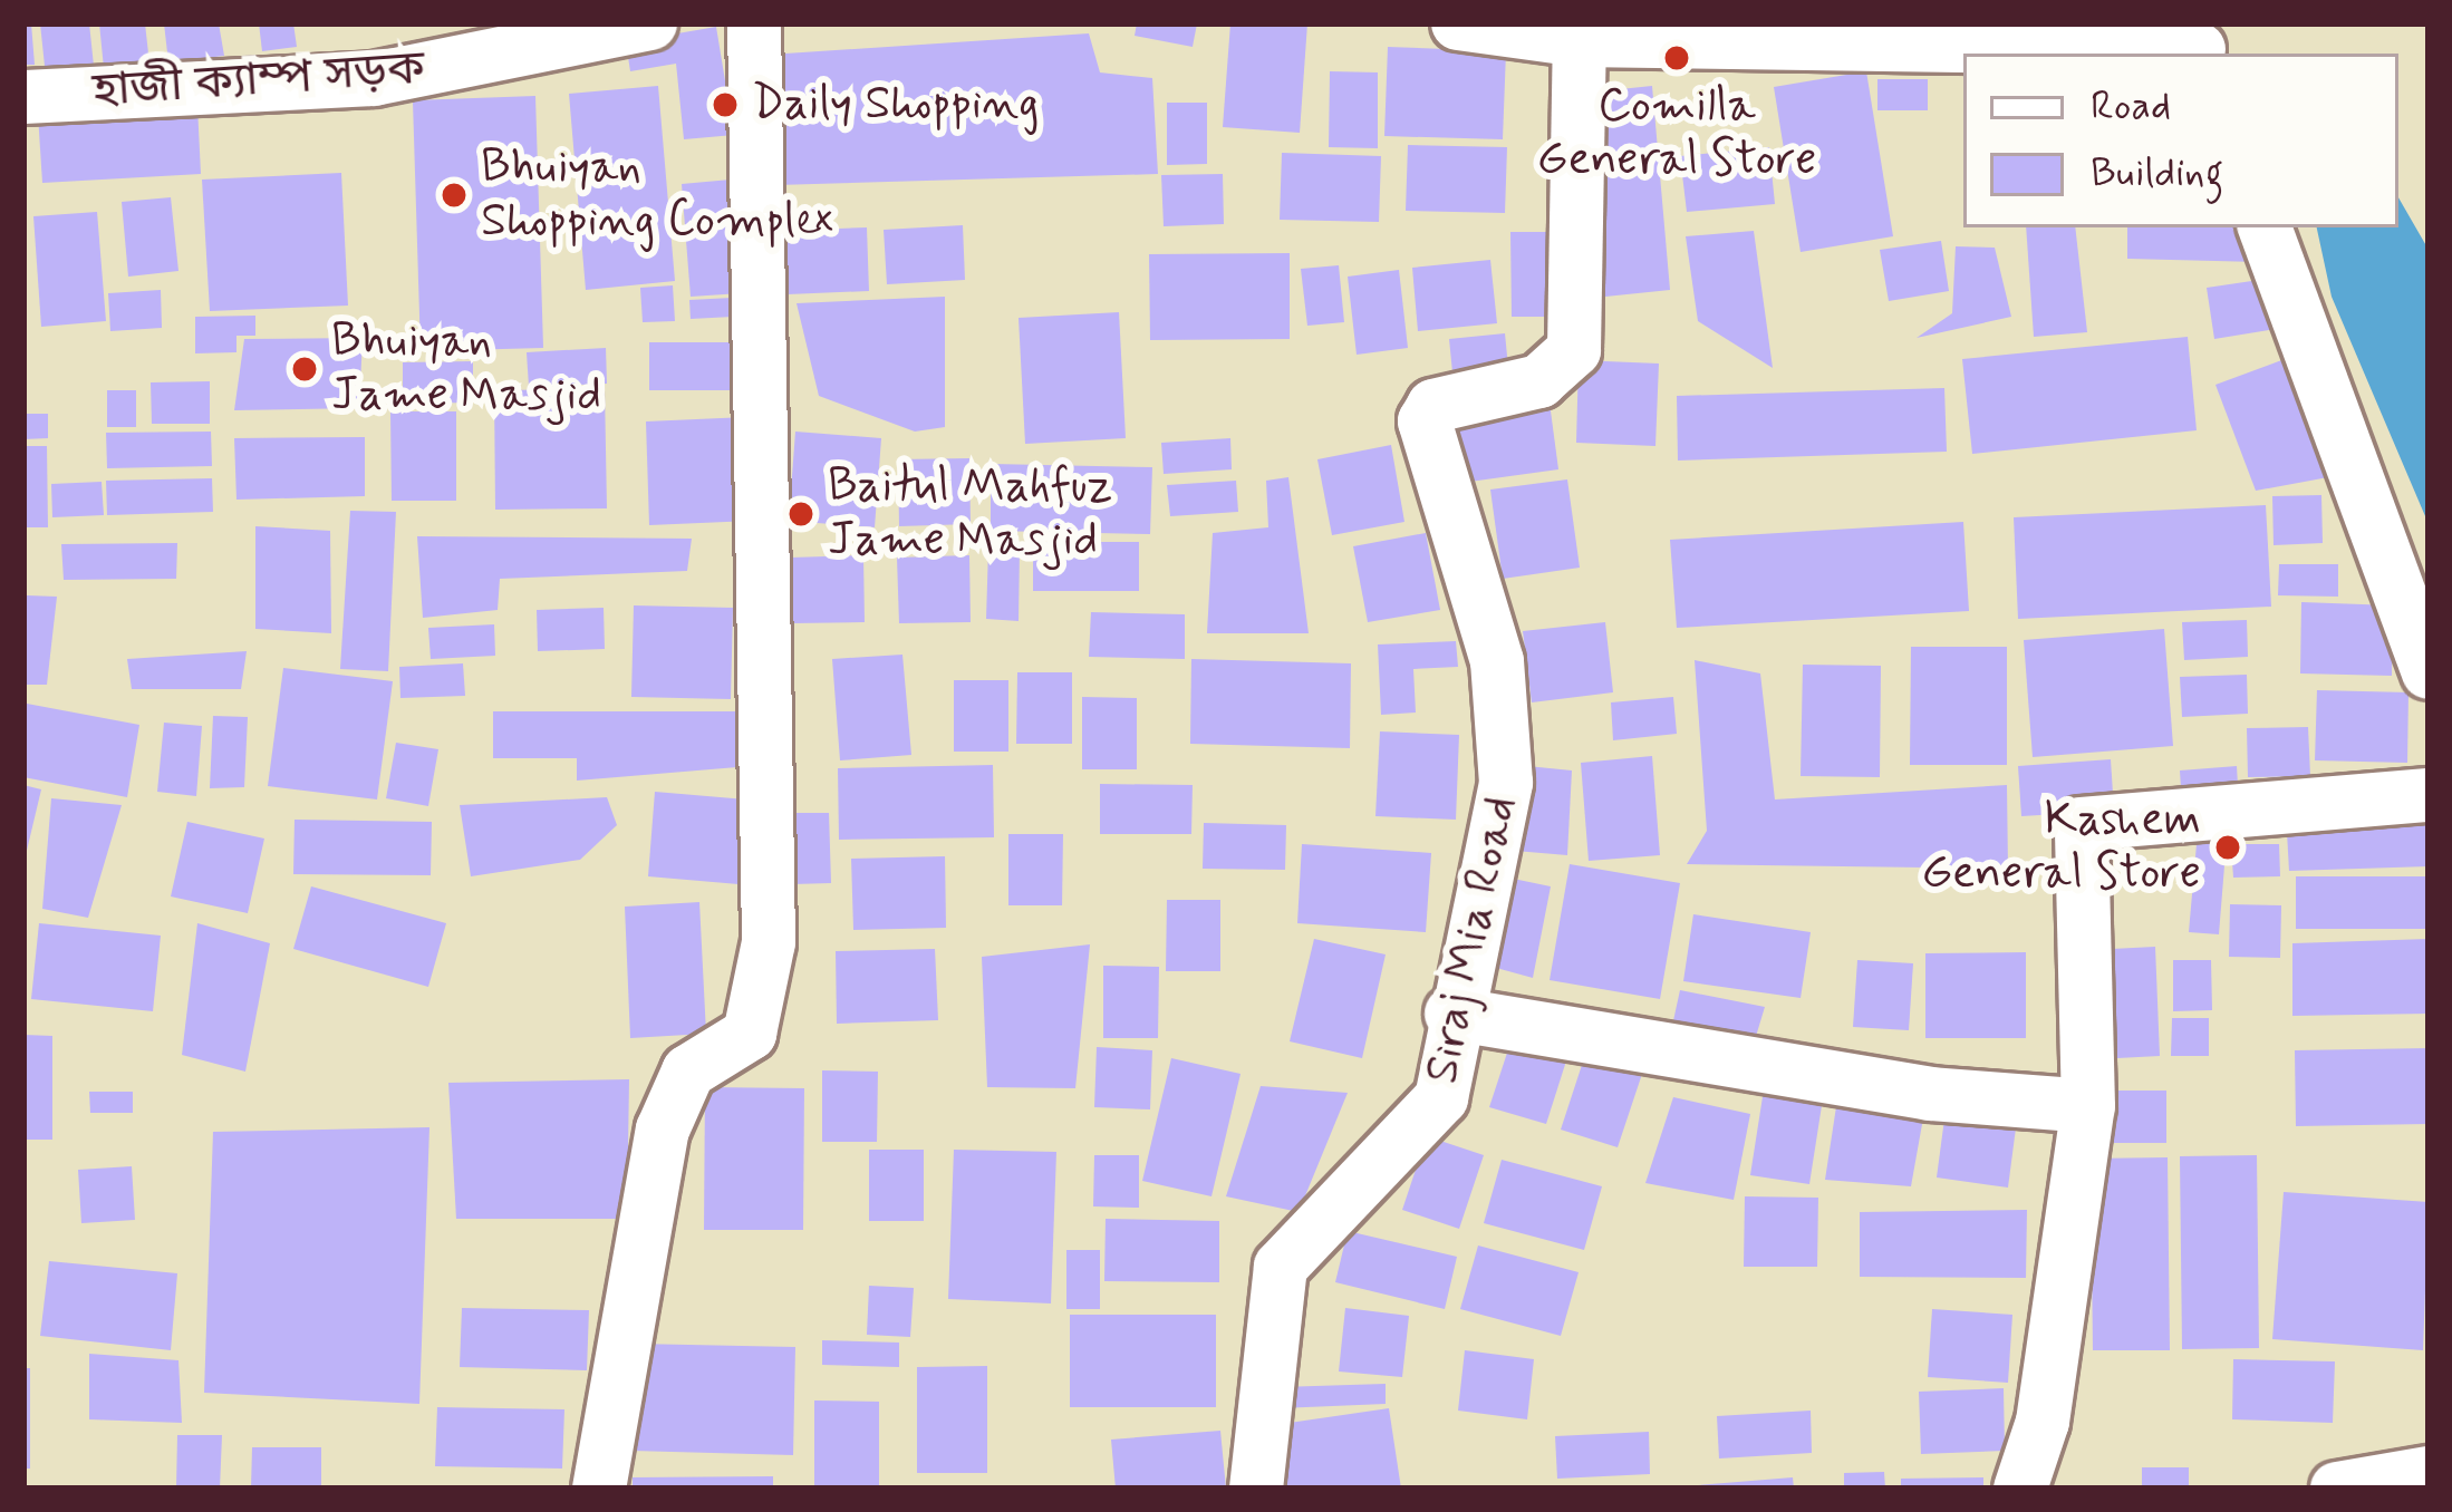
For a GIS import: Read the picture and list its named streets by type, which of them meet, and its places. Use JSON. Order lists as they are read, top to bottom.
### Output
{
  "streets": {
    "street": ["হাজী ক্যাম্প সড়ক", "Siraj Mia Road"]
  },
  "places": [
    "Comilla General Store",
    "Daily Shopping",
    "Bhuiyan Shopping Complex",
    "Bhuiyan Jame Masjid",
    "Baitul Mahfuz Jame Masjid",
    "Kashem General Store"
  ],
  "legend": ["Road", "Building"]
}
